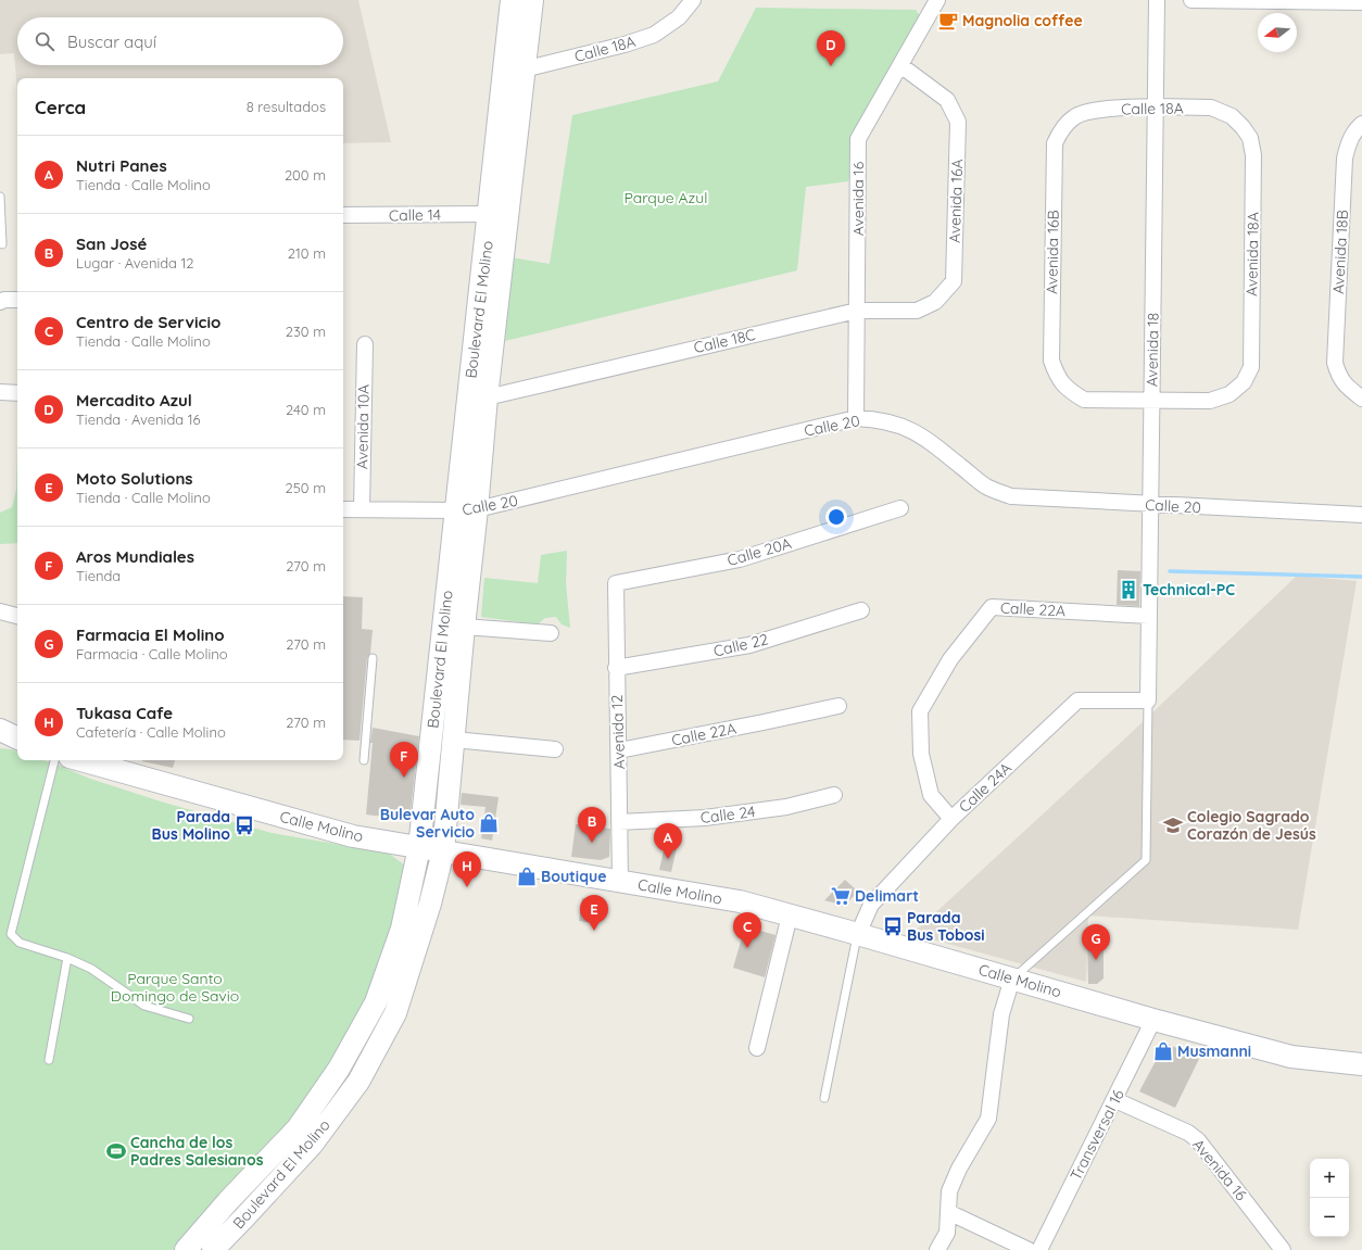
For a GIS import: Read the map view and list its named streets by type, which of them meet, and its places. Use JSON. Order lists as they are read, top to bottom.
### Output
{
  "streets": {
    "street": [
      "Calle 18A",
      "Avenida 16",
      "Avenida 16A",
      "Calle 14",
      "Avenida 16B",
      "Avenida 18B",
      "Avenida 18A",
      "Boulevard El Molino",
      "Calle 18C",
      "Avenida 18",
      "Calle 20",
      "Avenida 10A",
      "Calle 20A",
      "Calle 22A",
      "Calle 22",
      "Avenida 12",
      "Calle 24A",
      "Calle 24",
      "Calle Molino",
      "Transversal 16"
    ]
  },
  "crossings": [
    ["Calle 18A", "Avenida 16B"],
    ["Calle 18A", "Avenida 18A"],
    ["Calle 18A", "Boulevard El Molino"],
    ["Calle 18A", "Avenida 18"],
    ["Avenida 16", "Avenida 16A"],
    ["Avenida 16", "Calle 18C"],
    ["Avenida 16", "Calle 20"],
    ["Avenida 16", "Transversal 16"],
    ["Avenida 16A", "Calle 18C"],
    ["Calle 14", "Boulevard El Molino"],
    ["Avenida 16B", "Avenida 18A"],
    ["Avenida 16B", "Avenida 18"],
    ["Avenida 18A", "Avenida 18"],
    ["Boulevard El Molino", "Calle 18C"],
    ["Boulevard El Molino", "Calle 20"],
    ["Boulevard El Molino", "Calle Molino"],
    ["Avenida 18", "Calle 20"],
    ["Avenida 18", "Calle 22A"],
    ["Avenida 18", "Calle 24A"],
    ["Calle 20", "Avenida 10A"],
    ["Calle 20A", "Avenida 12"],
    ["Calle 22A", "Avenida 12"],
    ["Calle 22A", "Calle 24A"],
    ["Calle 22", "Avenida 12"],
    ["Avenida 12", "Calle 24"],
    ["Avenida 12", "Calle Molino"],
    ["Calle 24A", "Calle Molino"],
    ["Calle Molino", "Transversal 16"]
  ],
  "parks": ["Parque Azul", "Parque Santo Domingo de Savio"],
  "places": {
    "cafe": ["Magnolia coffee"],
    "building": ["Technical-PC"],
    "shop": ["Bulevar Auto Servicio", "Boutique", "Musmanni"],
    "bus stop": ["Parada Bus Molino", "Parada Bus Tobosi"],
    "school or university": ["Colegio Sagrado Corazón de Jesús"],
    "supermarket": ["Delimart"],
    "sports": ["Cancha de los Padres Salesianos"]
  },
  "north": "left",
  "page": {
    "search": "Buscar aquí",
    "pins": [
      "D",
      "F",
      "B",
      "A",
      "H",
      "E",
      "C",
      "G"
    ],
    "heading": ["Cerca", "8 resultados"],
    "list": [
      {
        "mark": "A",
        "name": "Nutri Panes",
        "note": "Tienda · Calle Molino",
        "value": "200 m"
      },
      {
        "mark": "B",
        "name": "San José",
        "note": "Lugar · Avenida 12",
        "value": "210 m"
      },
      {
        "mark": "C",
        "name": "Centro de Servicio",
        "note": "Tienda · Calle Molino",
        "value": "230 m"
      },
      {
        "mark": "D",
        "name": "Mercadito Azul",
        "note": "Tienda · Avenida 16",
        "value": "240 m"
      },
      {
        "mark": "E",
        "name": "Moto Solutions",
        "note": "Tienda · Calle Molino",
        "value": "250 m"
      },
      {
        "mark": "F",
        "name": "Aros Mundiales",
        "note": "Tienda",
        "value": "270 m"
      },
      {
        "mark": "G",
        "name": "Farmacia El Molino",
        "note": "Farmacia · Calle Molino",
        "value": "270 m"
      },
      {
        "mark": "H",
        "name": "Tukasa Cafe",
        "note": "Cafetería · Calle Molino",
        "value": "270 m"
      }
    ],
    "map_buttons": ["+", "−"]
  }
}
